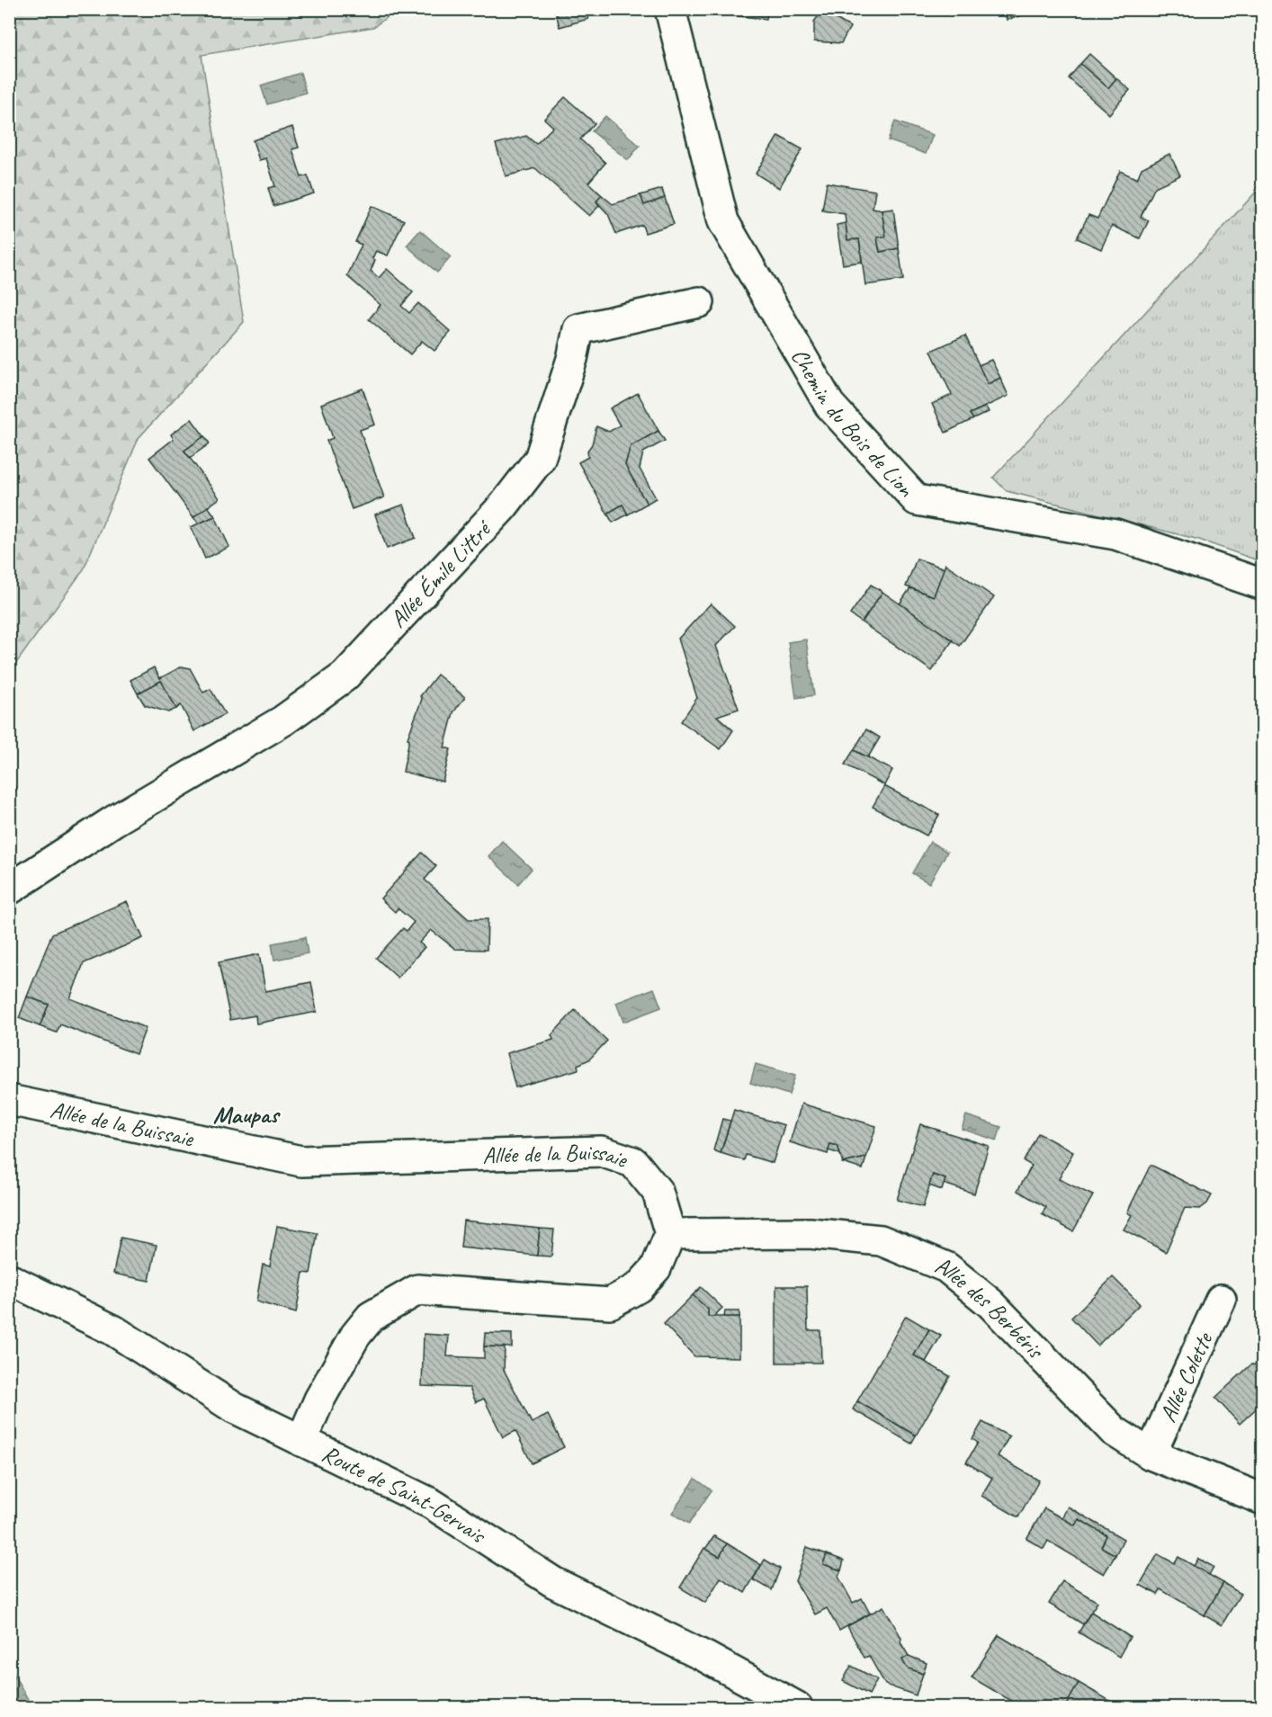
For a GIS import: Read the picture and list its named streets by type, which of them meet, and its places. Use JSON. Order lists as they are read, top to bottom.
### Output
{
  "streets": {
    "street": [
      "Chemin du Bois de Lion",
      "Allée Émile Littré",
      "Allée de la Buissaie",
      "Allée des Berbéris",
      "Allée Colette",
      "Route de Saint-Gervais"
    ]
  },
  "crossings": [
    ["Allée de la Buissaie", "Allée des Berbéris"],
    ["Allée des Berbéris", "Allée Colette"]
  ],
  "districts": ["Maupas"]
}
